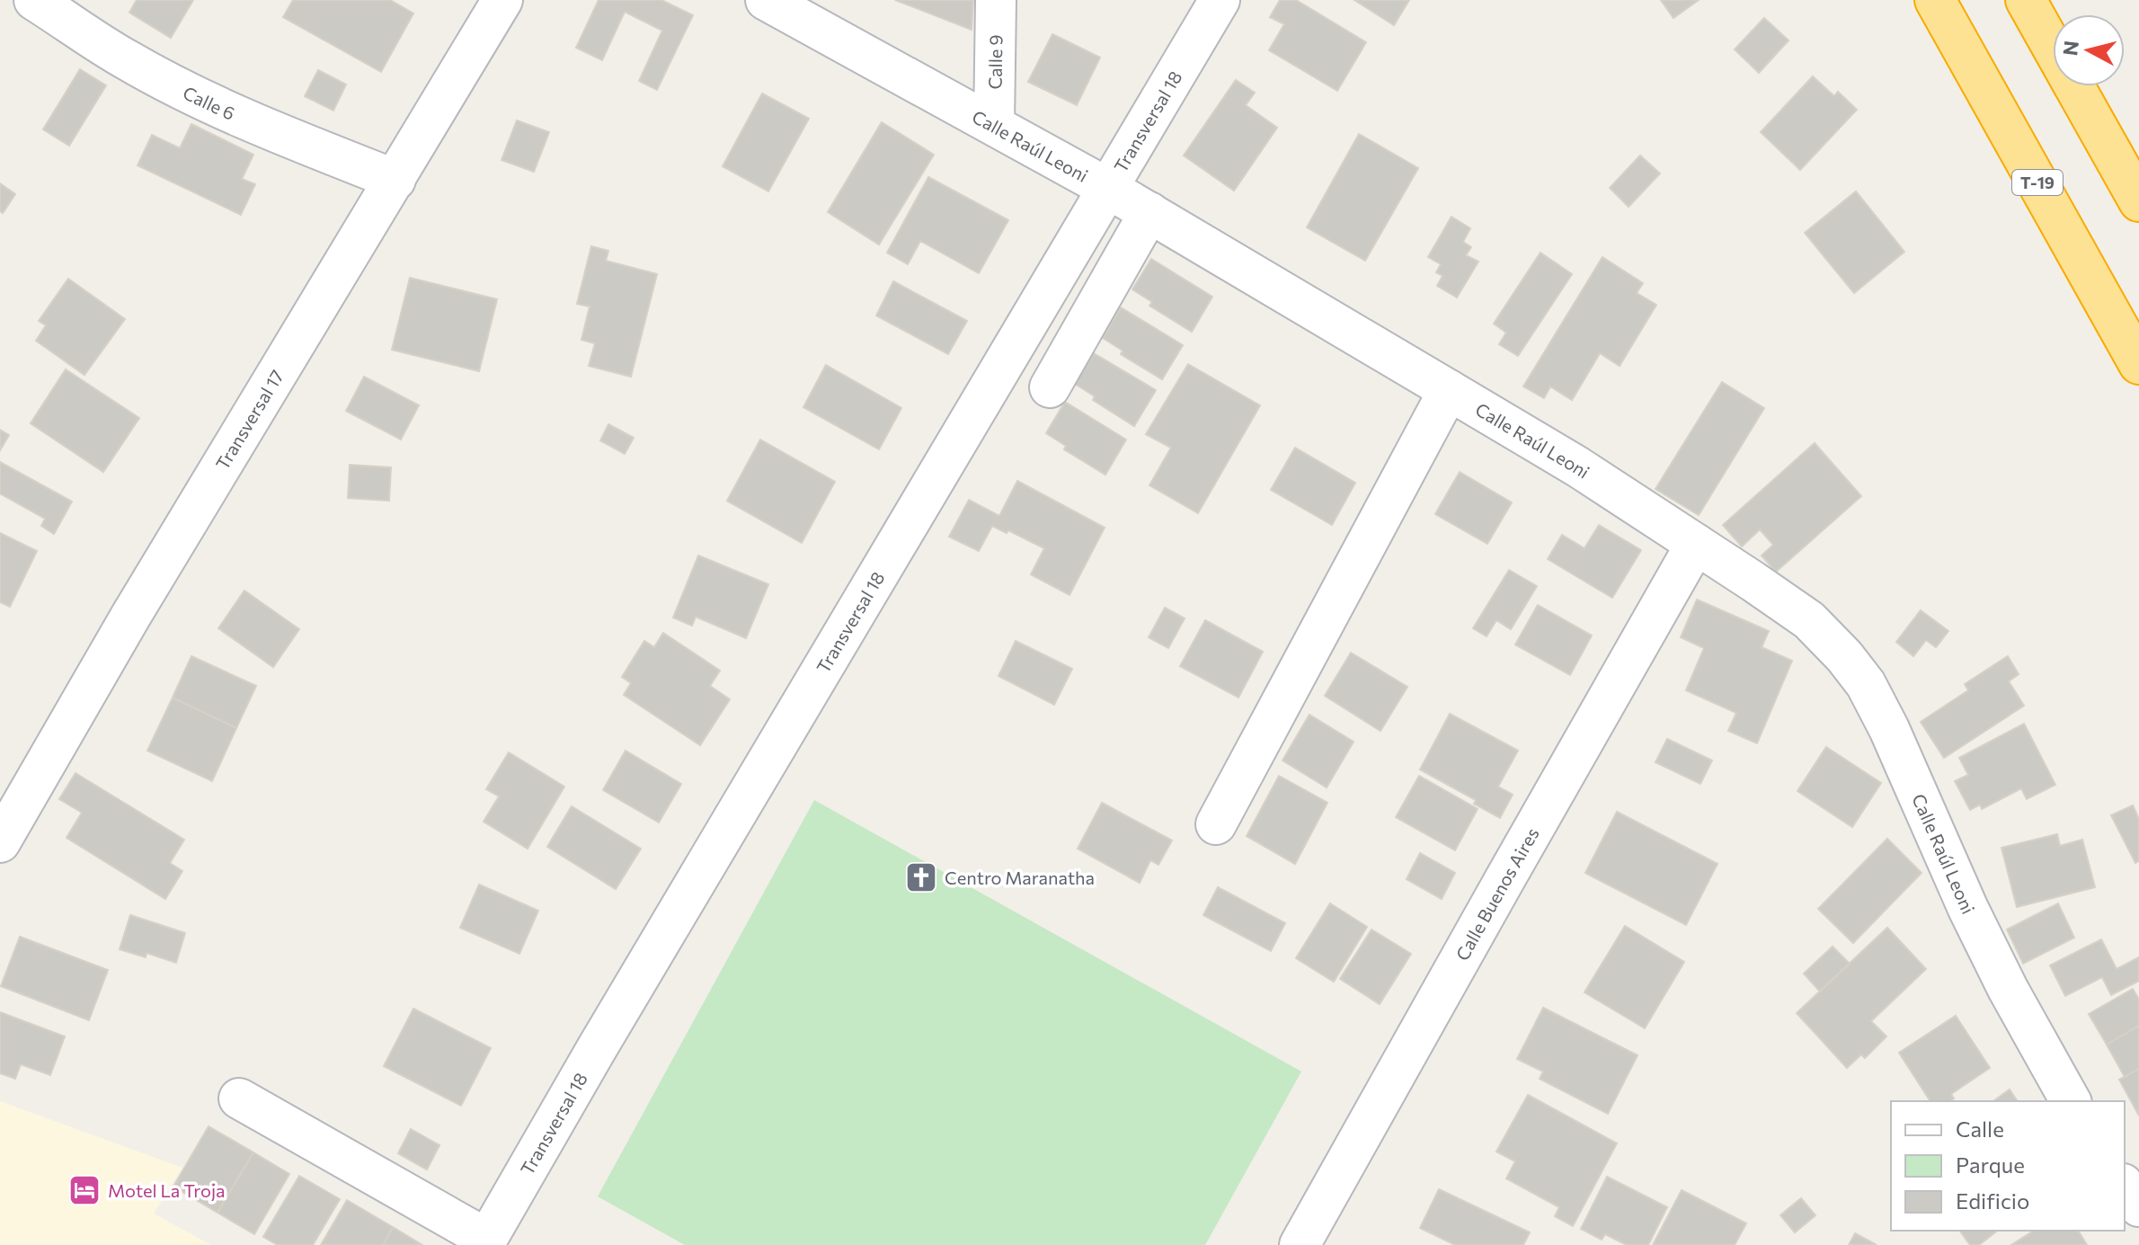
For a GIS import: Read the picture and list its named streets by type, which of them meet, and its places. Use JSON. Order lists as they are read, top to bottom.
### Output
{
  "streets": {
    "highway": ["T-19"],
    "street": [
      "Calle 9",
      "Calle 6",
      "Transversal 18",
      "Calle Raúl Leoni",
      "Transversal 17",
      "Calle Buenos Aires"
    ]
  },
  "crossings": [
    ["Calle 9", "Calle Raúl Leoni"],
    ["Calle 6", "Transversal 17"],
    ["Transversal 18", "Calle Raúl Leoni"],
    ["Calle Raúl Leoni", "Calle Buenos Aires"]
  ],
  "places": {
    "church": ["Centro Maranatha"],
    "hotel": ["Motel La Troja"]
  },
  "legend": ["Calle", "Parque", "Edificio"],
  "north": "left"
}
